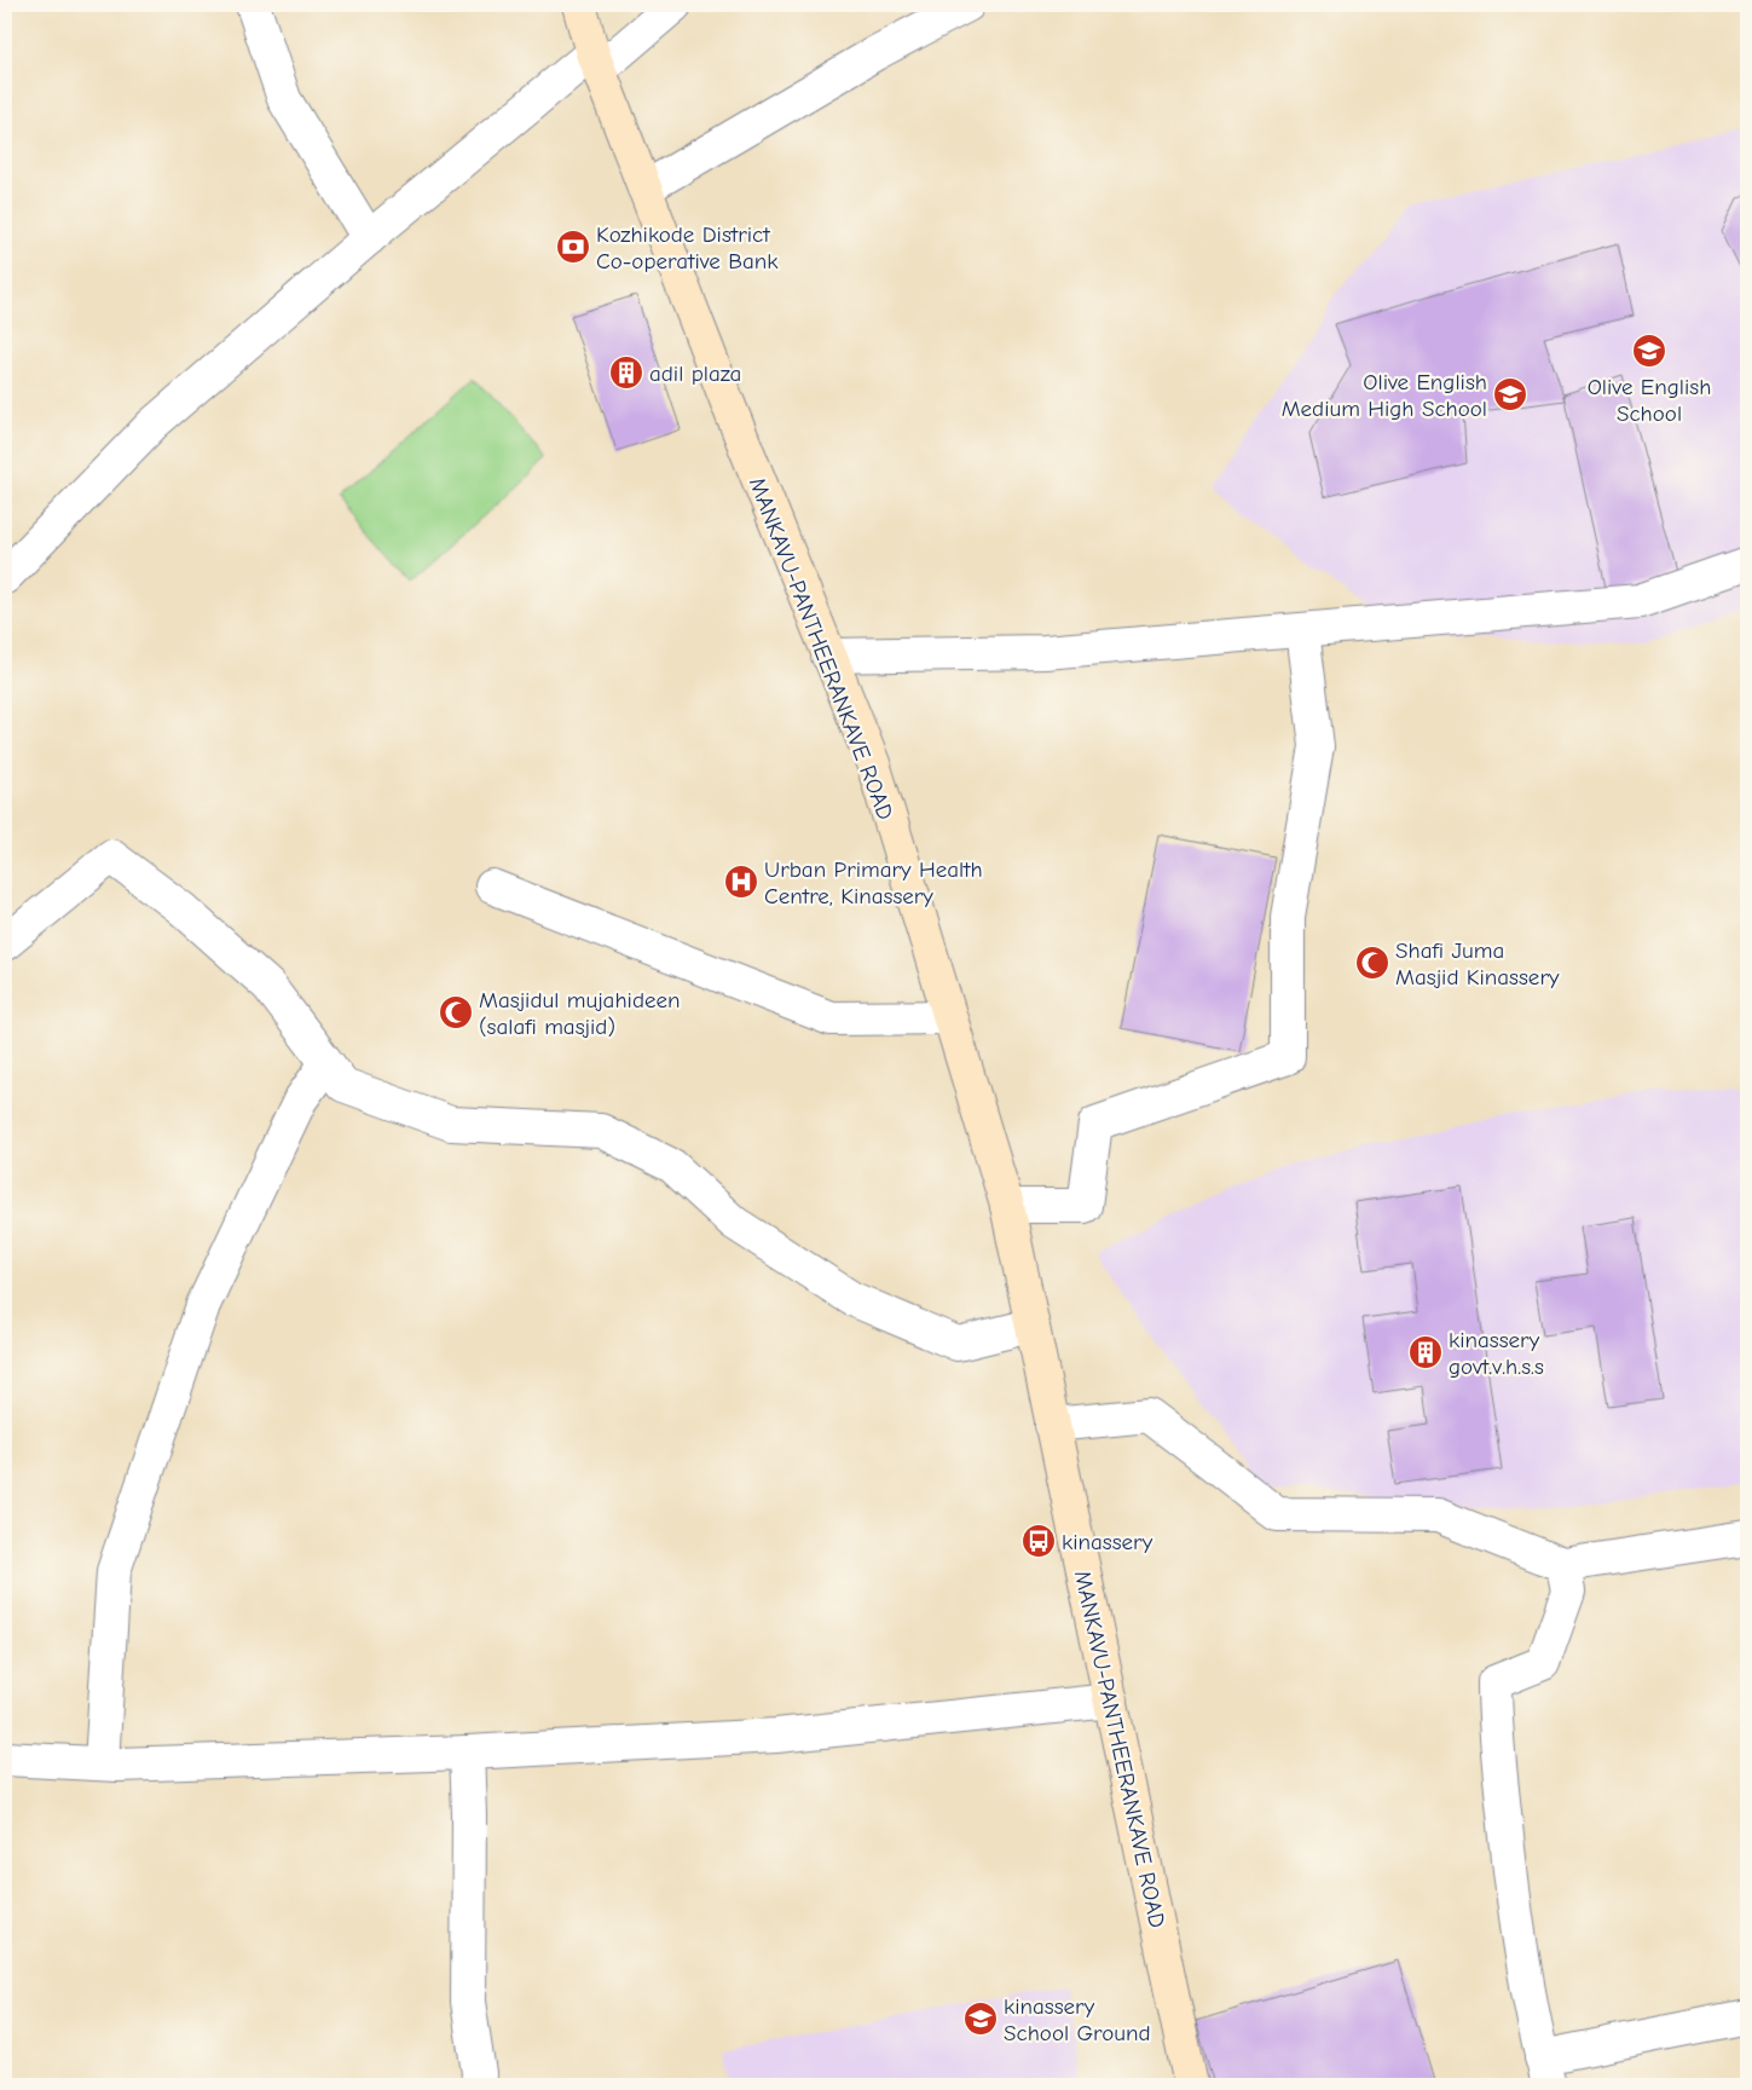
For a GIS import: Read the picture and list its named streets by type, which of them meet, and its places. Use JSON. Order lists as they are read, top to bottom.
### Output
{
  "streets": {
    "main road": ["MANKAVU-PANTHEERANKAVE ROAD"]
  },
  "places": {
    "bank": ["Kozhikode District Co-operative Bank"],
    "school or university": ["Olive English School", "Olive English Medium High School", "kinassery School Ground"],
    "building": ["adil plaza", "kinassery govt.v.h.s.s"],
    "hospital": ["Urban Primary Health Centre, Kinassery"],
    "mosque": ["Shafi Juma Masjid Kinassery", "Masjidul mujahideen (salafi masjid)"],
    "bus stop": ["kinassery"]
  }
}
